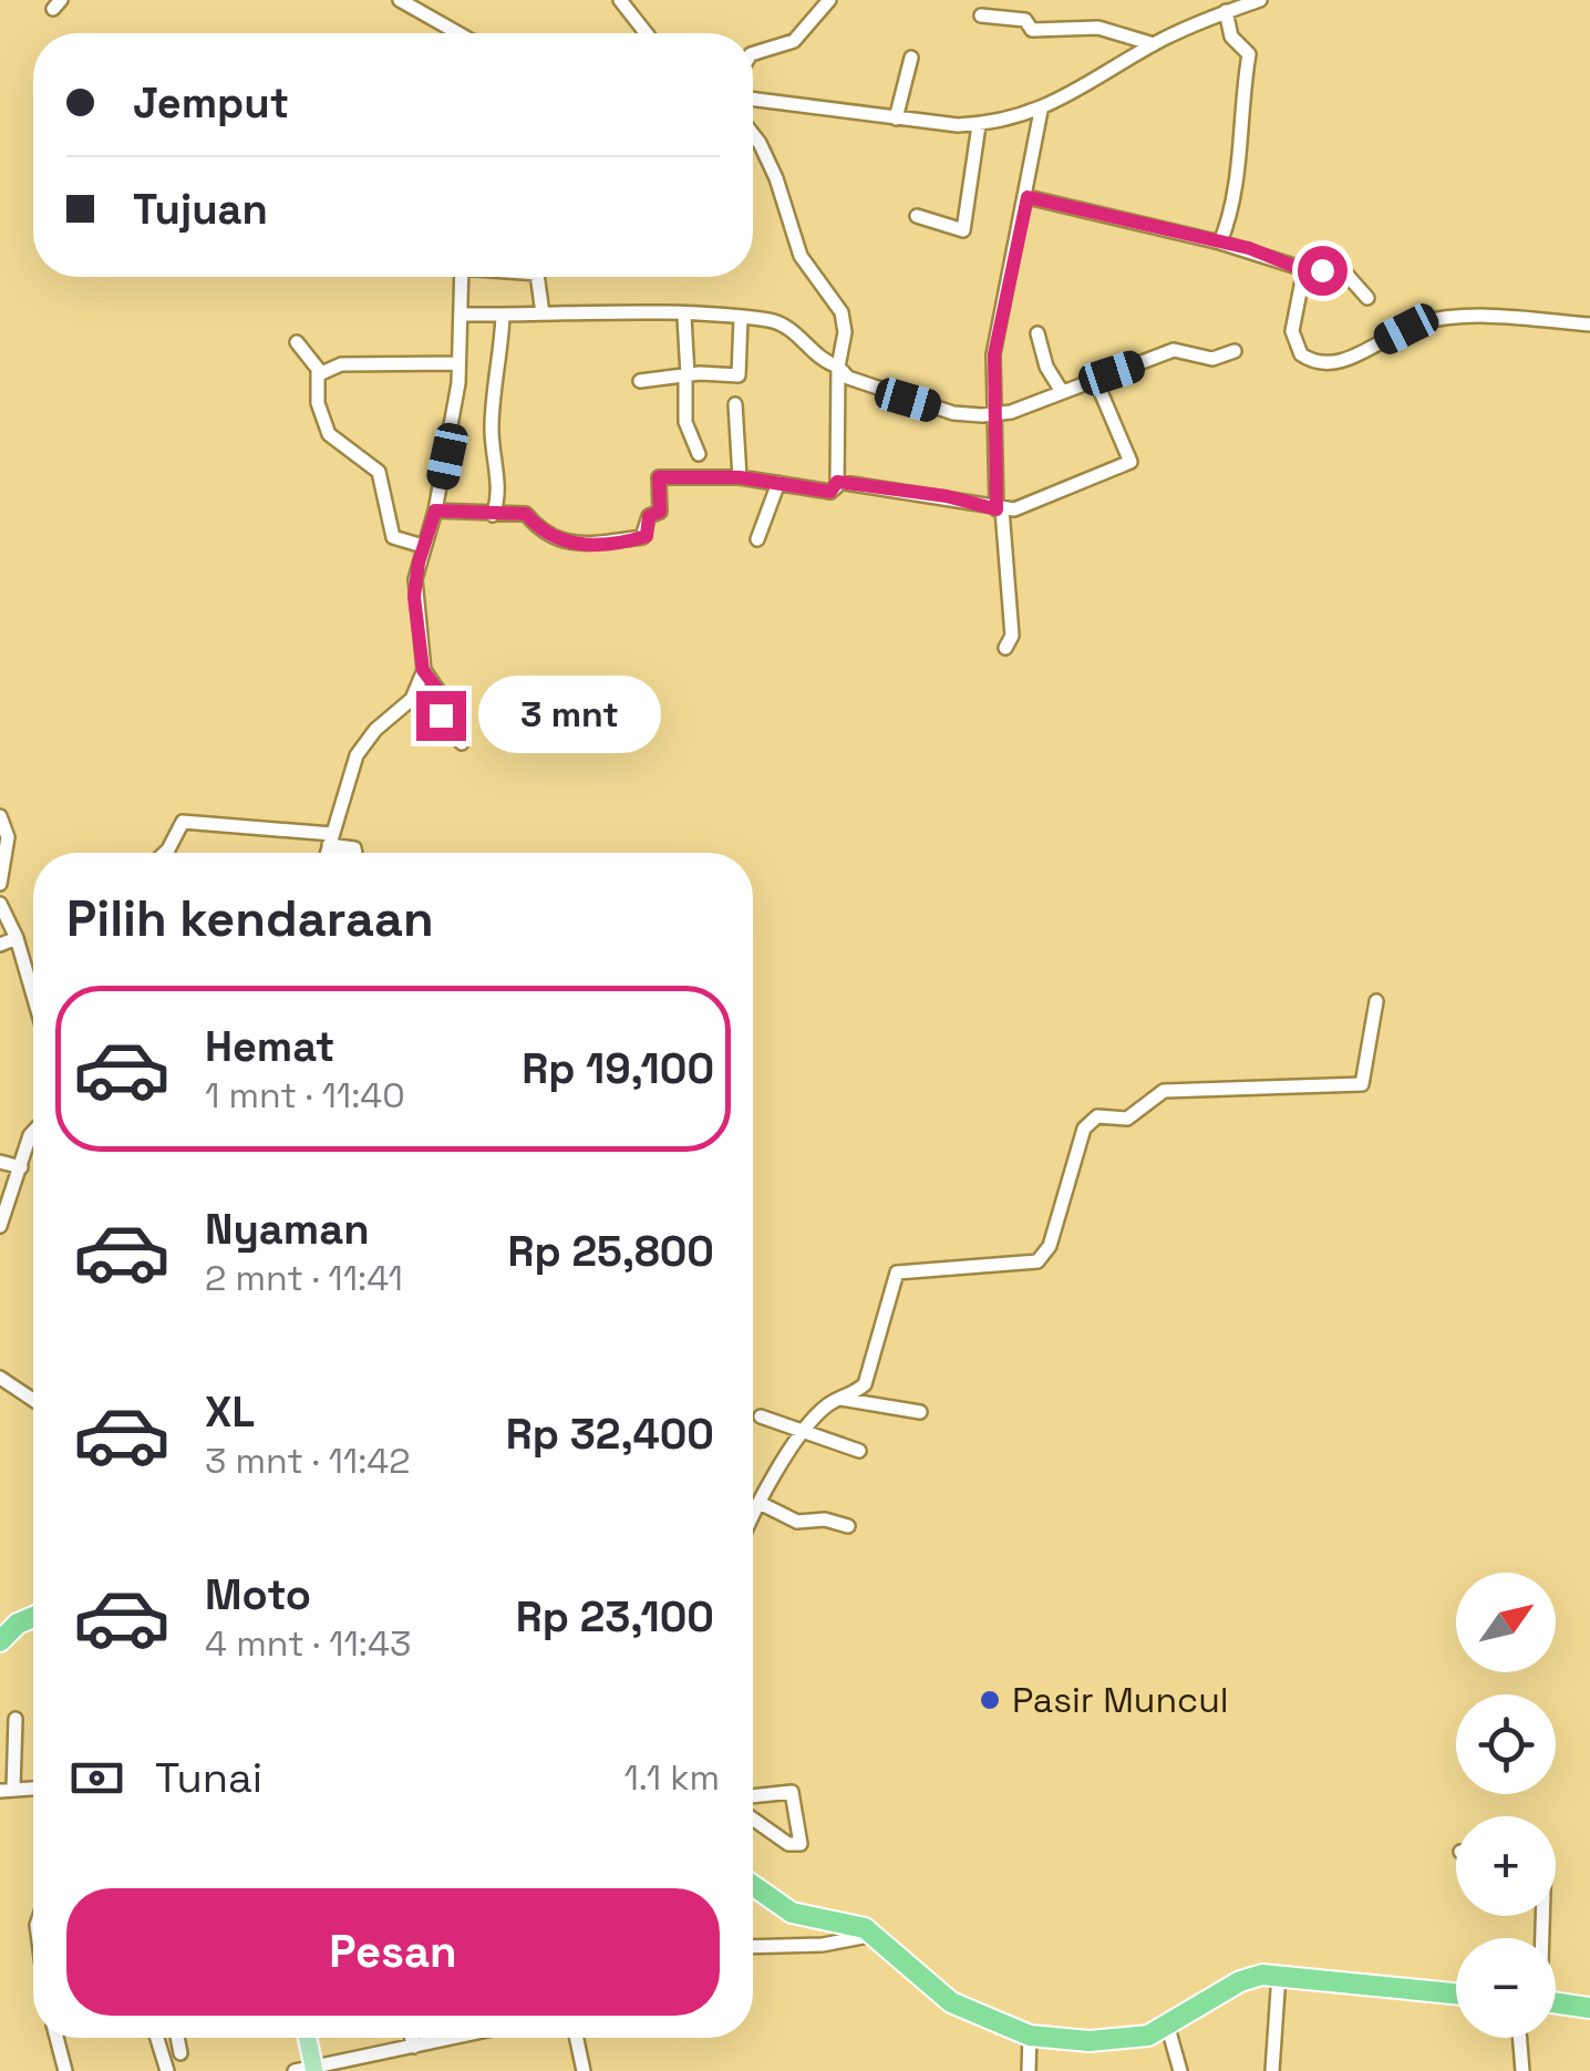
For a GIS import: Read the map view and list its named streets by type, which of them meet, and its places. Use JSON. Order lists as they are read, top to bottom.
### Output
{
  "places": ["Pasir Muncul"],
  "north": "top right",
  "page": {
    "banner": ["Jemput", "Tujuan"],
    "bubble": "3 mnt",
    "heading": "Pilih kendaraan",
    "list": [
      {
        "name": "Hemat",
        "note": "1 mnt · 11:40",
        "value": "Rp 19,100"
      },
      {
        "name": "Nyaman",
        "note": "2 mnt · 11:41",
        "value": "Rp 25,800"
      },
      {
        "name": "XL",
        "note": "3 mnt · 11:42",
        "value": "Rp 32,400"
      },
      {
        "name": "Moto",
        "note": "4 mnt · 11:43",
        "value": "Rp 23,100"
      }
    ],
    "map_buttons": ["+", "−"],
    "pay": ["Tunai", "1.1 km"],
    "buttons": "Pesan"
  }
}
